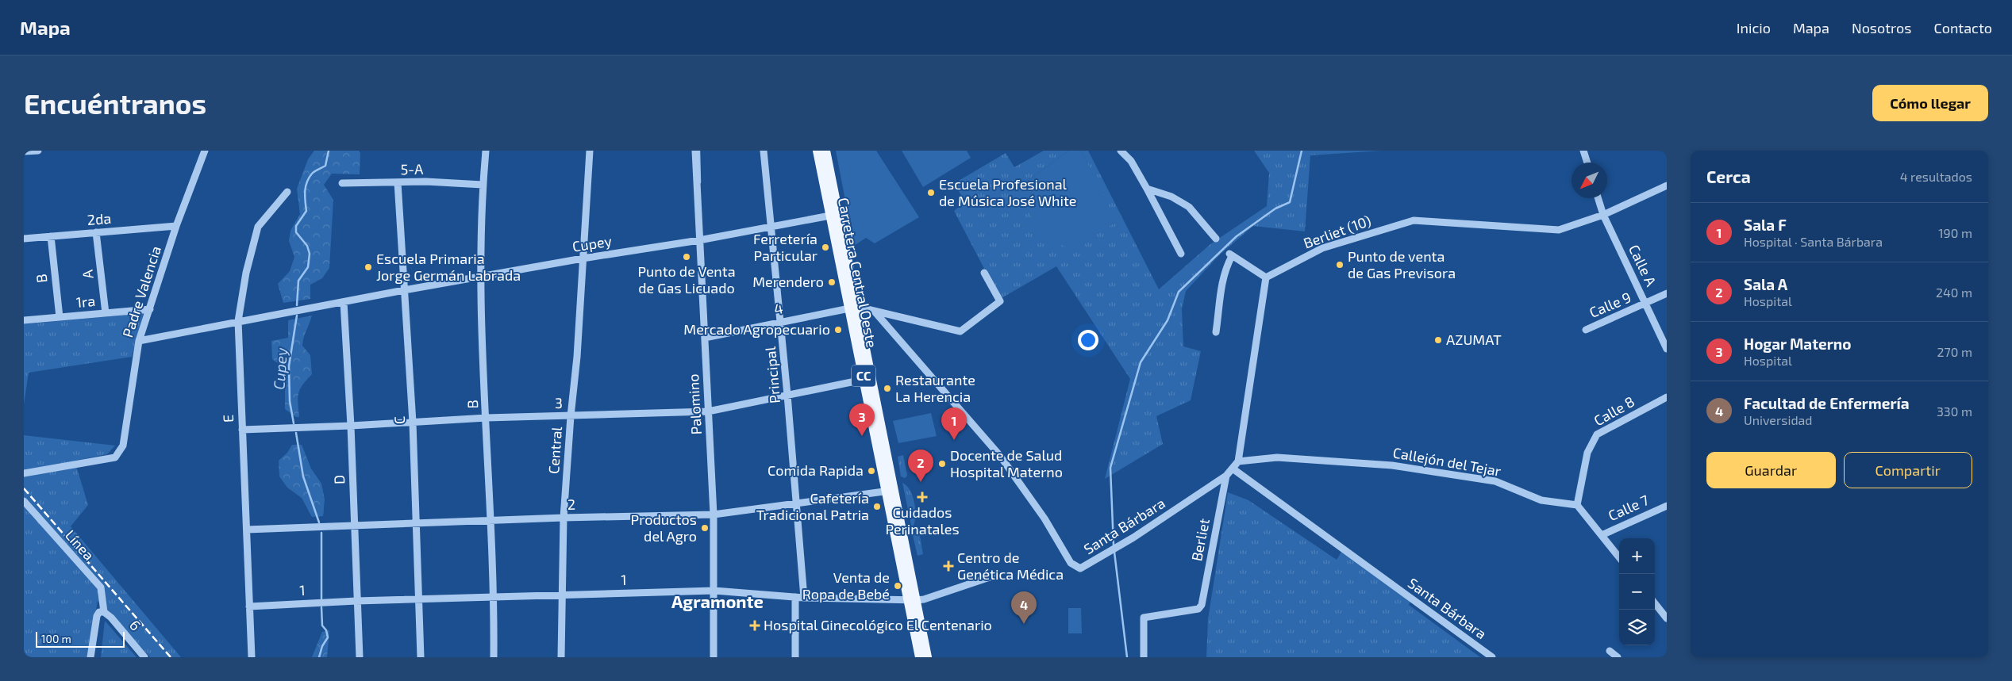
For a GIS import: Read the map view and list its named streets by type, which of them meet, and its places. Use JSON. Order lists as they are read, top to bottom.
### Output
{
  "streets": {
    "main road": ["Carretera Central Oeste", "CC"],
    "street": [
      "5-A",
      "2da",
      "Berliet (10)",
      "Cupey",
      "Calle A",
      "A",
      "B",
      "Padre Valencia",
      "1ra",
      "Calle 9",
      "4",
      "Principal",
      "3",
      "Palomino",
      "Calle 8",
      "E",
      "C",
      "Central",
      "Callejón del Tejar",
      "D",
      "2",
      "Calle 7",
      "Santa Bárbara",
      "Berliet",
      "Línea",
      "1",
      "6"
    ]
  },
  "crossings": [
    ["5-A", "B"],
    ["5-A", "C"],
    ["2da", "A"],
    ["2da", "B"],
    ["2da", "Padre Valencia"],
    ["Berliet (10)", "Calle A"],
    ["Cupey", "Carretera Central Oeste"],
    ["Cupey", "B"],
    ["Cupey", "Padre Valencia"],
    ["Cupey", "Principal"],
    ["Cupey", "Palomino"],
    ["Cupey", "E"],
    ["Cupey", "C"],
    ["Cupey", "Central"],
    ["Cupey", "D"],
    ["Calle A", "Calle 9"],
    ["Carretera Central Oeste", "4"],
    ["Carretera Central Oeste", "3"],
    ["Carretera Central Oeste", "2"],
    ["Carretera Central Oeste", "1"],
    ["A", "1ra"],
    ["B", "1ra"],
    ["B", "3"],
    ["B", "2"],
    ["B", "1"],
    ["Padre Valencia", "1ra"],
    ["4", "Principal"],
    ["4", "Palomino"],
    ["Principal", "3"],
    ["Principal", "2"],
    ["Principal", "1"],
    ["3", "Palomino"],
    ["3", "E"],
    ["3", "C"],
    ["3", "Central"],
    ["3", "D"],
    ["Palomino", "2"],
    ["Palomino", "1"],
    ["Calle 8", "Callejón del Tejar"],
    ["E", "2"],
    ["E", "1"],
    ["C", "2"],
    ["C", "1"],
    ["Central", "2"],
    ["Central", "1"],
    ["Callejón del Tejar", "Santa Bárbara"],
    ["D", "2"],
    ["D", "1"],
    ["Santa Bárbara", "Berliet"],
    ["Línea", "6"]
  ],
  "districts": ["Agramonte"],
  "water": ["Cupey"],
  "places": {
    "other": [
      "Escuela Profesional de Música José White",
      "Ferretería Particular",
      "Punto de Venta de Gas Licuado",
      "Punto de venta de Gas Previsora",
      "Escuela Primaria Jorge Germán Labrada",
      "Merendero",
      "Mercado Agropecuario",
      "AZUMAT",
      "Restaurante La Herencia",
      "Docente de Salud Hospital Materno",
      "Comida Rapida",
      "Cafetería Tradicional Patria",
      "Productos del Agro",
      "Venta de Ropa de Bebé"
    ],
    "health": ["Cuidados Perinatales", "Centro de Genética Médica", "Hospital Ginecológico El Centenario"]
  },
  "scale_bar": "100 m",
  "north": "bottom left",
  "page": {
    "header": "Mapa",
    "nav": [
      "Inicio",
      "Mapa",
      "Nosotros",
      "Contacto"
    ],
    "buttons": [
      "Cómo llegar",
      ["Guardar", "Compartir"]
    ],
    "title": "Encuéntranos",
    "heading": ["Cerca", "4 resultados"],
    "list": [
      {
        "mark": "1",
        "name": "Sala F",
        "note": "Hospital · Santa Bárbara",
        "value": "190 m"
      },
      {
        "mark": "2",
        "name": "Sala A",
        "note": "Hospital",
        "value": "240 m"
      },
      {
        "mark": "3",
        "name": "Hogar Materno",
        "note": "Hospital",
        "value": "270 m"
      },
      {
        "mark": "4",
        "name": "Facultad de Enfermería",
        "note": "Universidad",
        "value": "330 m"
      }
    ],
    "pins": [
      "3",
      "1",
      "2",
      "4"
    ],
    "map_buttons": ["+", "−"],
    "scale": "100 m"
  }
}
